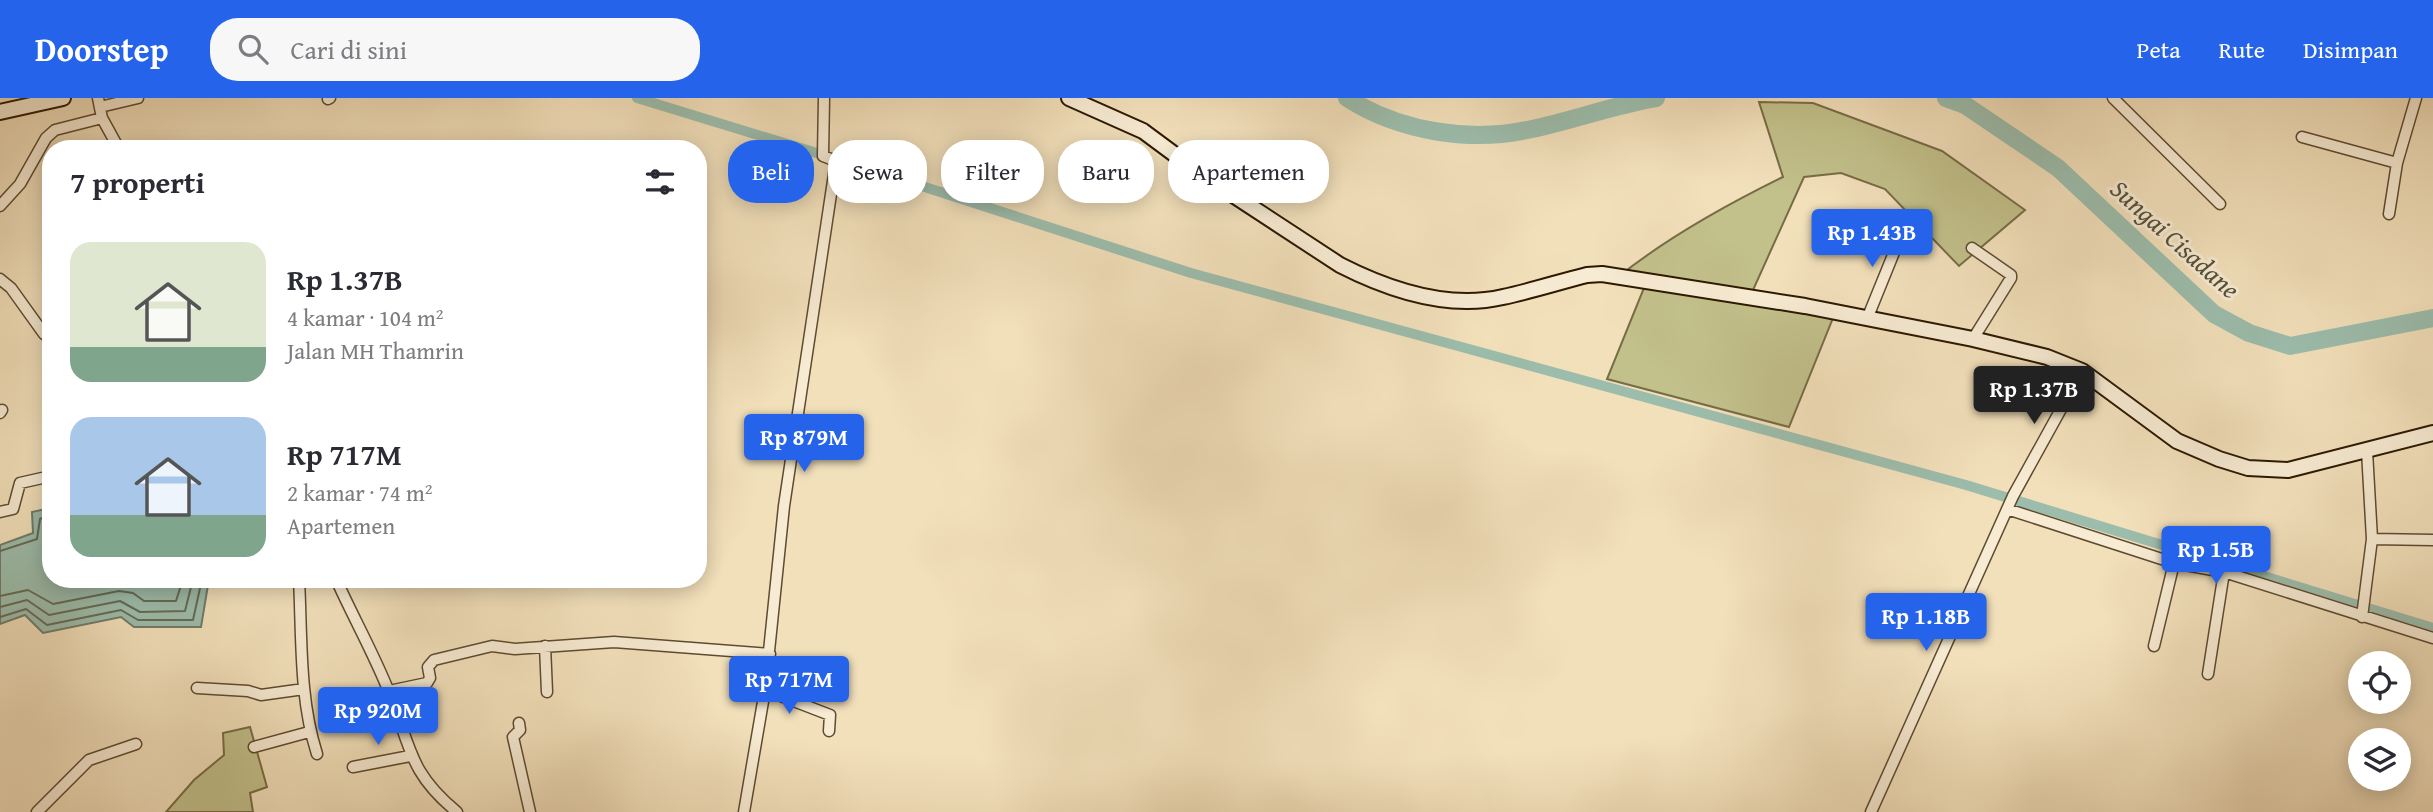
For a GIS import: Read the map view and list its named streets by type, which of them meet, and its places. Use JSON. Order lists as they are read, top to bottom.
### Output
{
  "water": ["Sungai Cisadane"],
  "page": {
    "header": "Doorstep",
    "search": "Cari di sini",
    "nav": ["Peta", "Rute", "Disimpan"],
    "chip": [
      "Beli",
      "Sewa",
      "Filter",
      "Baru",
      "Apartemen"
    ],
    "heading": "7 properti",
    "price": [
      "Rp 1.43B",
      "Rp 1.37B",
      "Rp 879M",
      "Rp 1.5B",
      "Rp 1.18B",
      "Rp 717M",
      "Rp 920M"
    ],
    "list": [
      {
        "name": "Rp 1.37B",
        "note": "4 kamar · 104 m² · Jalan MH Thamrin"
      },
      {
        "name": "Rp 717M",
        "note": "2 kamar · 74 m² · Apartemen"
      }
    ]
  }
}
